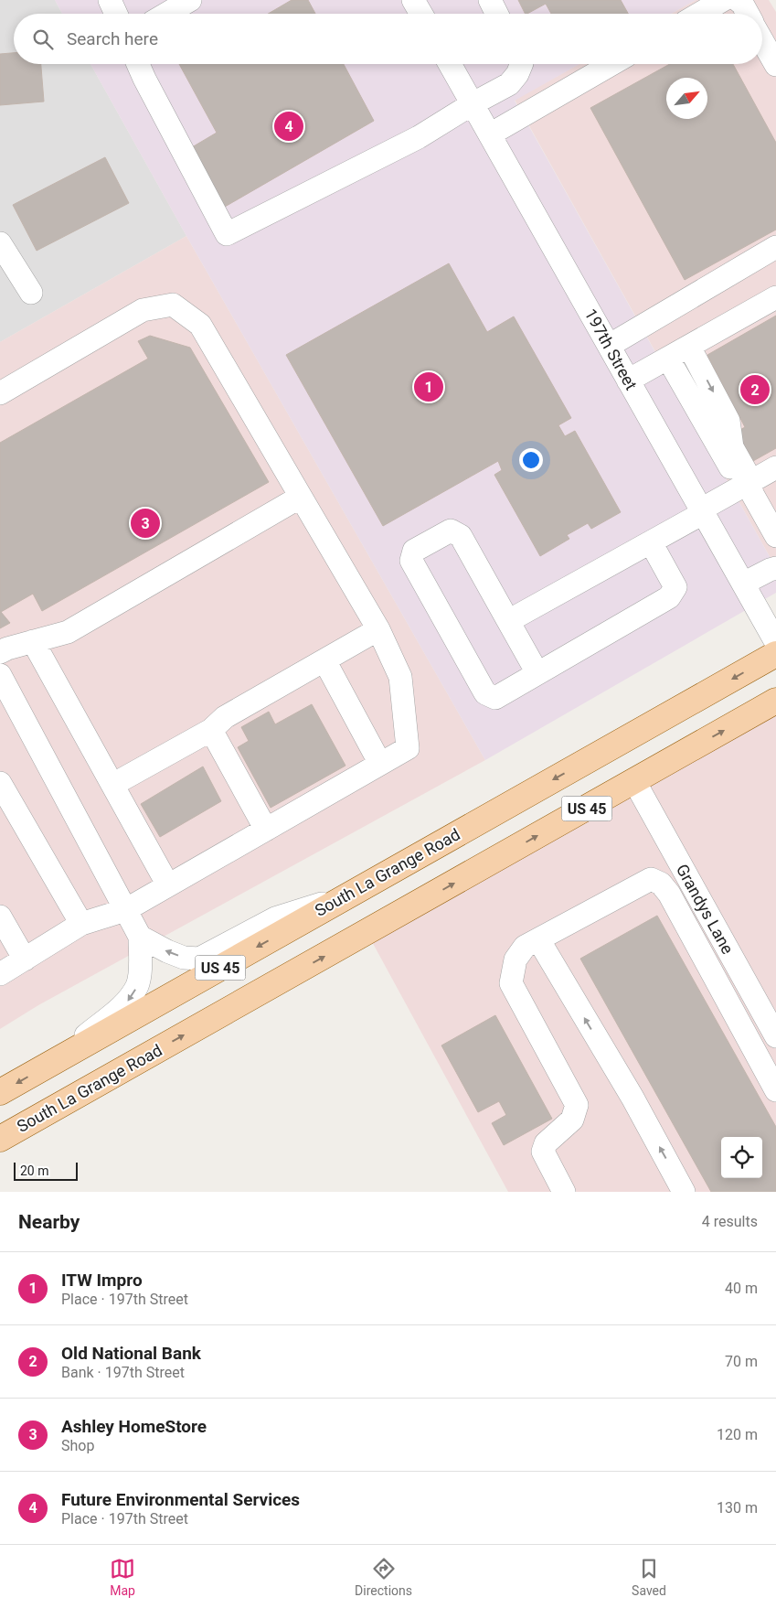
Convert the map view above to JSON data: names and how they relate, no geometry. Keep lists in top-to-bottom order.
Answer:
{
  "streets": {
    "main road": ["US 45", "South La Grange Road"],
    "street": ["197th Street", "Grandys Lane"]
  },
  "crossings": [
    ["South La Grange Road", "Grandys Lane"]
  ],
  "scale_bar": "20 m",
  "north": "top right",
  "page": {
    "search": "Search here",
    "pins": [
      "4",
      "1",
      "2",
      "3"
    ],
    "scale": "20 m",
    "heading": ["Nearby", "4 results"],
    "list": [
      {
        "mark": "1",
        "name": "ITW Impro",
        "note": "Place · 197th Street",
        "value": "40 m"
      },
      {
        "mark": "2",
        "name": "Old National Bank",
        "note": "Bank · 197th Street",
        "value": "70 m"
      },
      {
        "mark": "3",
        "name": "Ashley HomeStore",
        "note": "Shop",
        "value": "120 m"
      },
      {
        "mark": "4",
        "name": "Future Environmental Services",
        "note": "Place · 197th Street",
        "value": "130 m"
      }
    ],
    "nav": ["Map", "Directions", "Saved"]
  }
}
